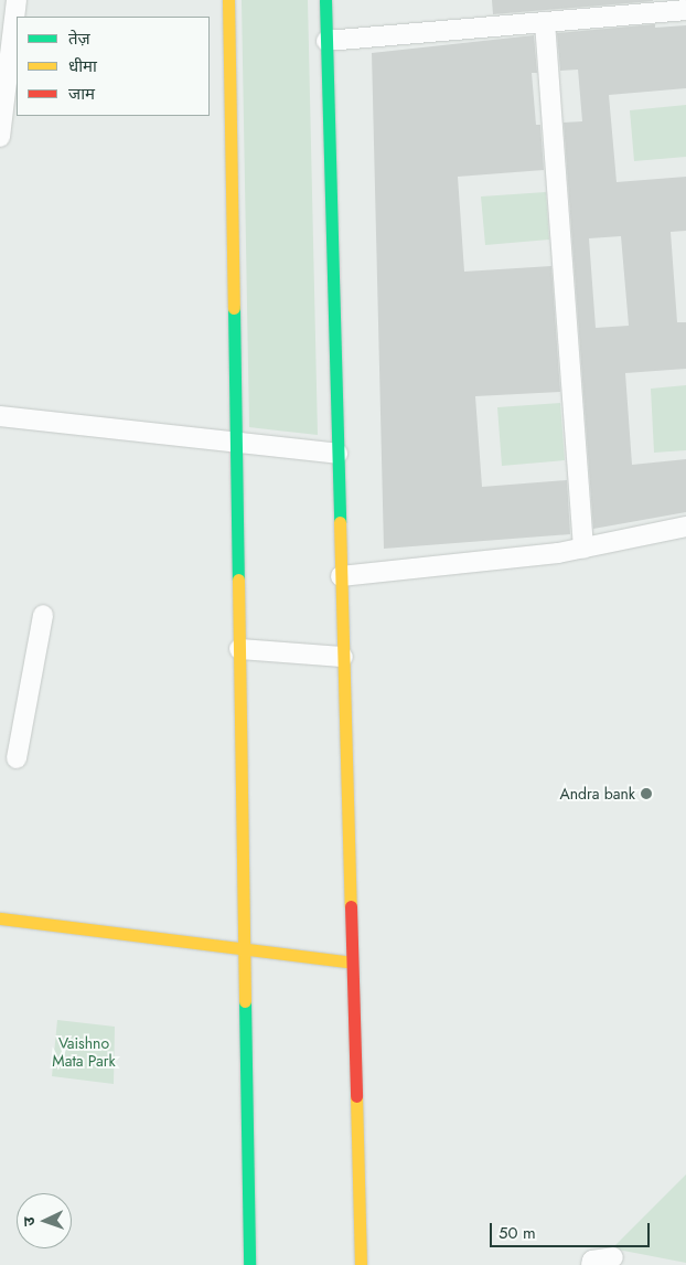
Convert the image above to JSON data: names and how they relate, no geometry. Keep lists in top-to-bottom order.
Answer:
{
  "parks": ["Vaishno Mata Park"],
  "places": ["Andra bank"],
  "legend": ["तेज़", "धीमा", "जाम"],
  "scale_bar": "50 m",
  "north": "left"
}
